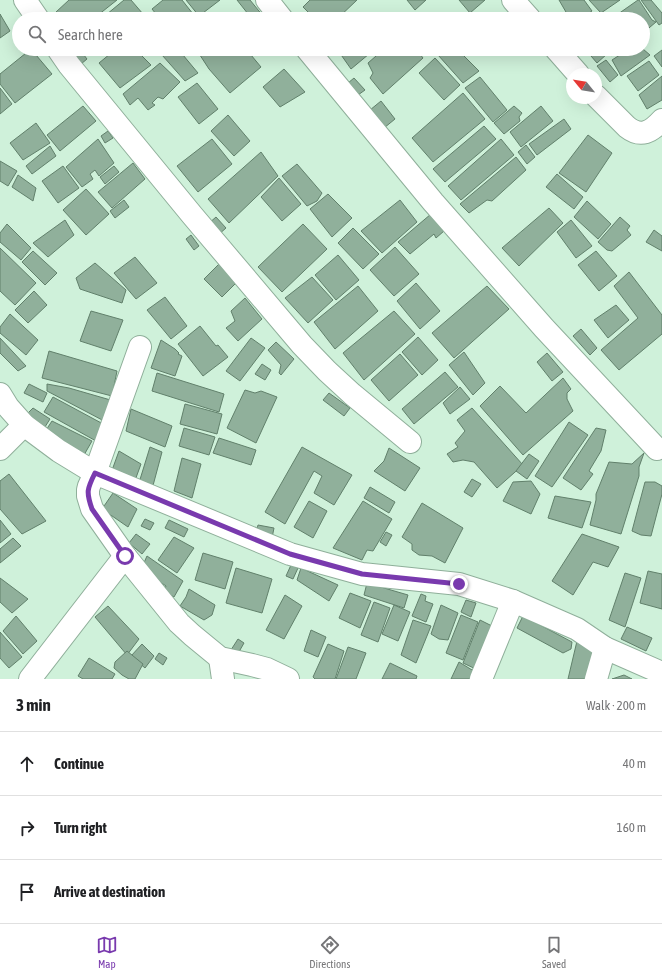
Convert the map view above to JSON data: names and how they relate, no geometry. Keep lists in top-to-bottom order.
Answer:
{
  "north": "top left",
  "page": {
    "search": "Search here",
    "heading": ["3 min", "Walk · 200 m"],
    "list": [
      ["Continue", "40 m"],
      ["Turn right", "160 m"],
      "Arrive at destination"
    ],
    "nav": ["Map", "Directions", "Saved"]
  }
}
